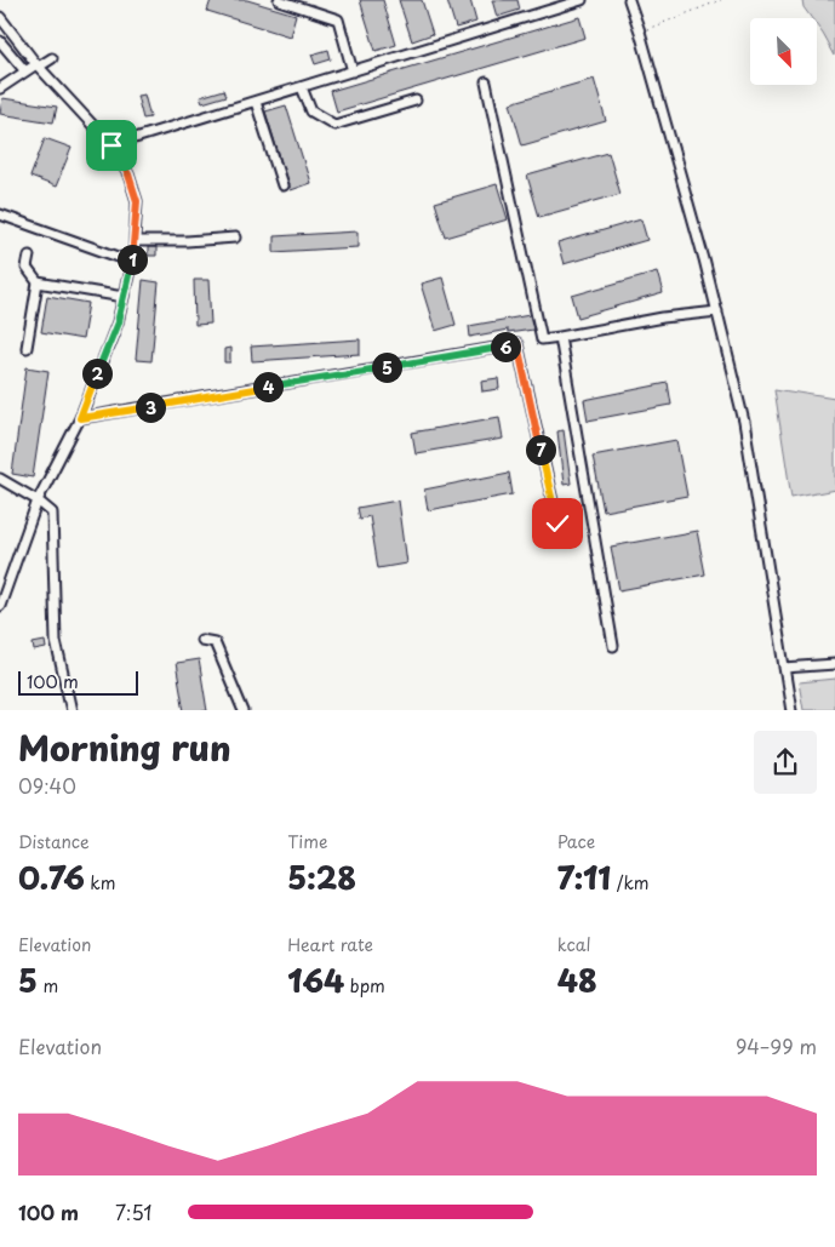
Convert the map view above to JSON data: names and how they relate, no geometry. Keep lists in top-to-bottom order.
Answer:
{
  "scale_bar": "100 m",
  "north": "bottom right",
  "page": {
    "pins": [
      "1",
      "6",
      "5",
      "2",
      "4",
      "3",
      "7"
    ],
    "scale": "100 m",
    "heading": ["Morning run", "09:40"],
    "stats": [
      ["Distance", "0.76 km"],
      ["Time", "5:28"],
      ["Pace", "7:11 /km"],
      ["Elevation", "5 m"],
      ["Heart rate", "164 bpm"],
      ["kcal", "48"]
    ],
    "chart": ["Elevation", "94–99 m"],
    "list": [
      {
        "name": "100 m",
        "note": "7:51"
      }
    ]
  }
}
